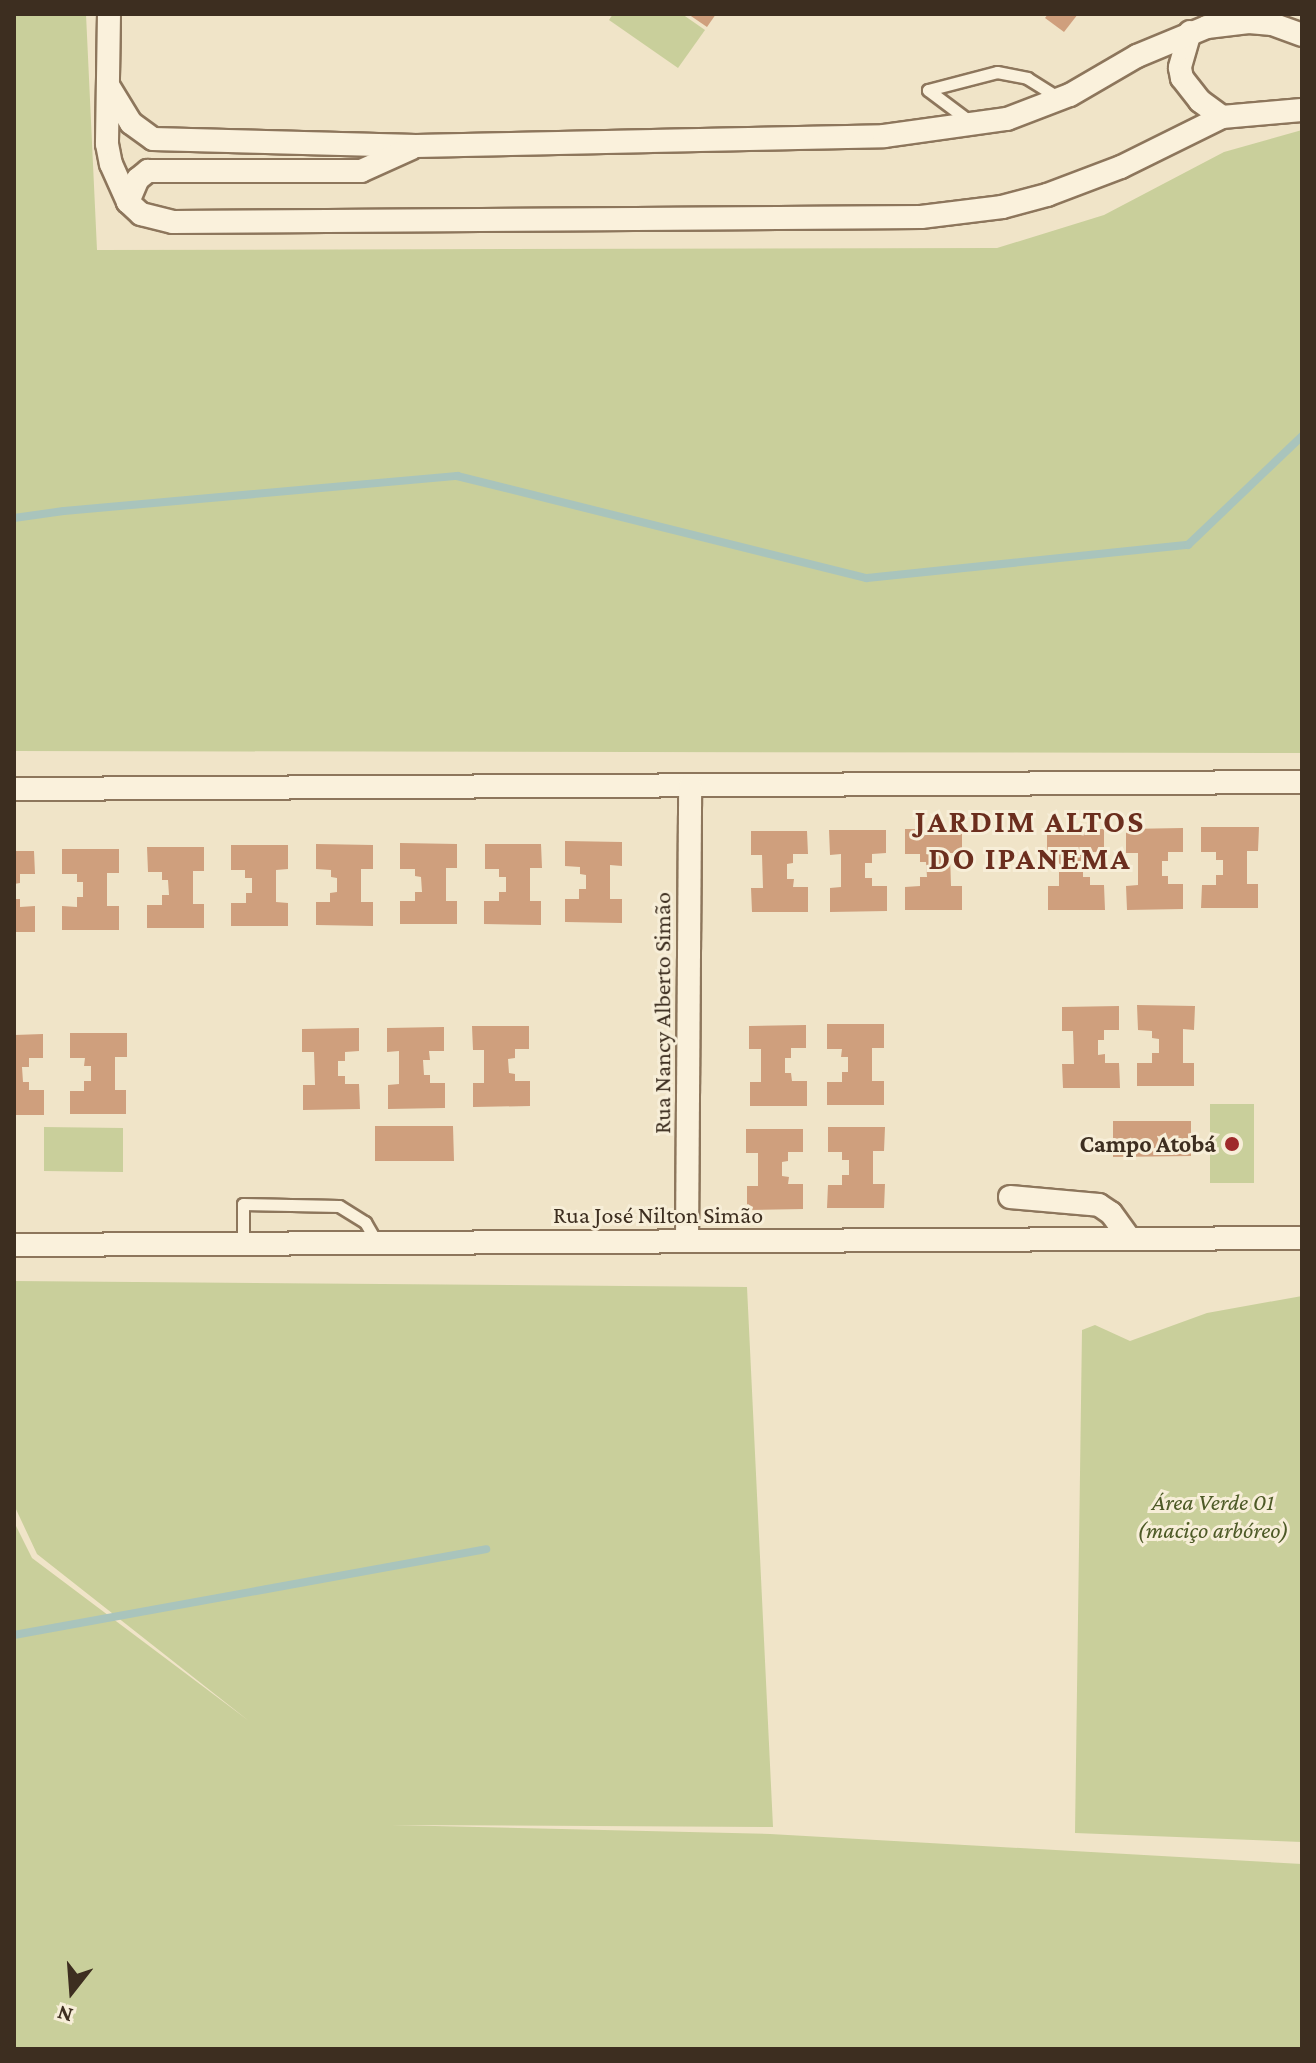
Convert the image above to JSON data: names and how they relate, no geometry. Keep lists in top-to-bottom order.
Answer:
{
  "streets": {
    "street": ["Rua Nancy Alberto Simão", "Rua José Nilton Simão"]
  },
  "crossings": [
    ["Rua Nancy Alberto Simão", "Rua José Nilton Simão"]
  ],
  "districts": ["JARDIM ALTOS DO IPANEMA"],
  "parks": ["Área Verde 01 (maciço arbóreo)"],
  "places": ["Campo Atobá"],
  "north": "bottom"
}
